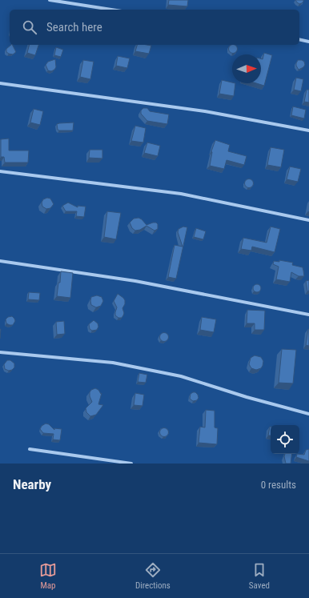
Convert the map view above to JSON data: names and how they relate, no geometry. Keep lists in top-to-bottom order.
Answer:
{
  "north": "right",
  "page": {
    "search": "Search here",
    "heading": ["Nearby", "0 results"],
    "nav": ["Map", "Directions", "Saved"]
  }
}
